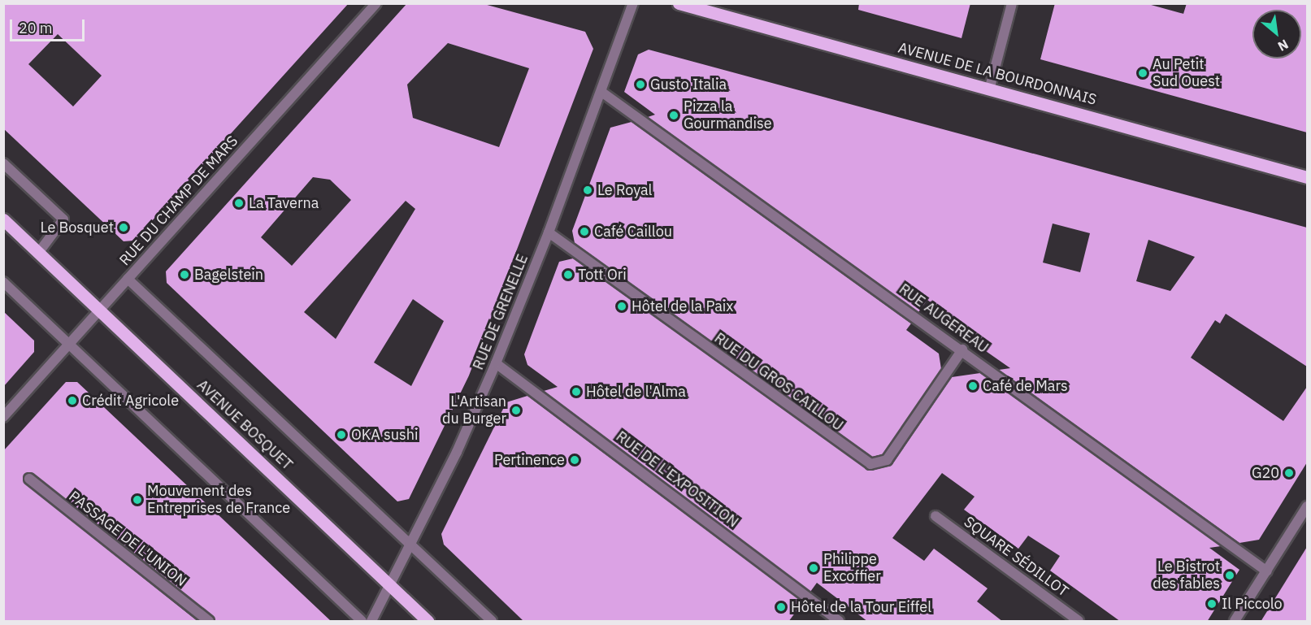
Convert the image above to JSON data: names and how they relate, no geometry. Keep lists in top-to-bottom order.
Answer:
{
  "streets": {
    "main road": ["AVENUE DE LA BOURDONNAIS", "AVENUE BOSQUET"],
    "street": [
      "RUE DU CHAMP DE MARS",
      "RUE DE GRENELLE",
      "RUE AUGEREAU",
      "RUE DU GROS CAILLOU",
      "RUE DE L'EXPOSITION",
      "PASSAGE DE L'UNION",
      "SQUARE SÉDILLOT"
    ]
  },
  "crossings": [
    ["RUE DU CHAMP DE MARS", "AVENUE BOSQUET"],
    ["RUE DE GRENELLE", "RUE AUGEREAU"],
    ["RUE DE GRENELLE", "RUE DU GROS CAILLOU"],
    ["RUE DE GRENELLE", "AVENUE BOSQUET"],
    ["RUE DE GRENELLE", "RUE DE L'EXPOSITION"],
    ["RUE AUGEREAU", "RUE DU GROS CAILLOU"]
  ],
  "places": [
    "Au Petit Sud Ouest",
    "Gusto Italia",
    "Pizza la Gourmandise",
    "Le Royal",
    "La Taverna",
    "Le Bosquet",
    "Café Caillou",
    "Bagelstein",
    "Tott Ori",
    "Hôtel de la Paix",
    "Café de Mars",
    "Hôtel de l'Alma",
    "Crédit Agricole",
    "L'Artisan du Burger",
    "OKA sushi",
    "Pertinence",
    "G20",
    "Mouvement des Entreprises de France",
    "Philippe Excoffier",
    "Le Bistrot des fables",
    "Il Piccolo",
    "Hôtel de la Tour Eiffel"
  ],
  "scale_bar": "20 m",
  "north": "bottom right"
}
